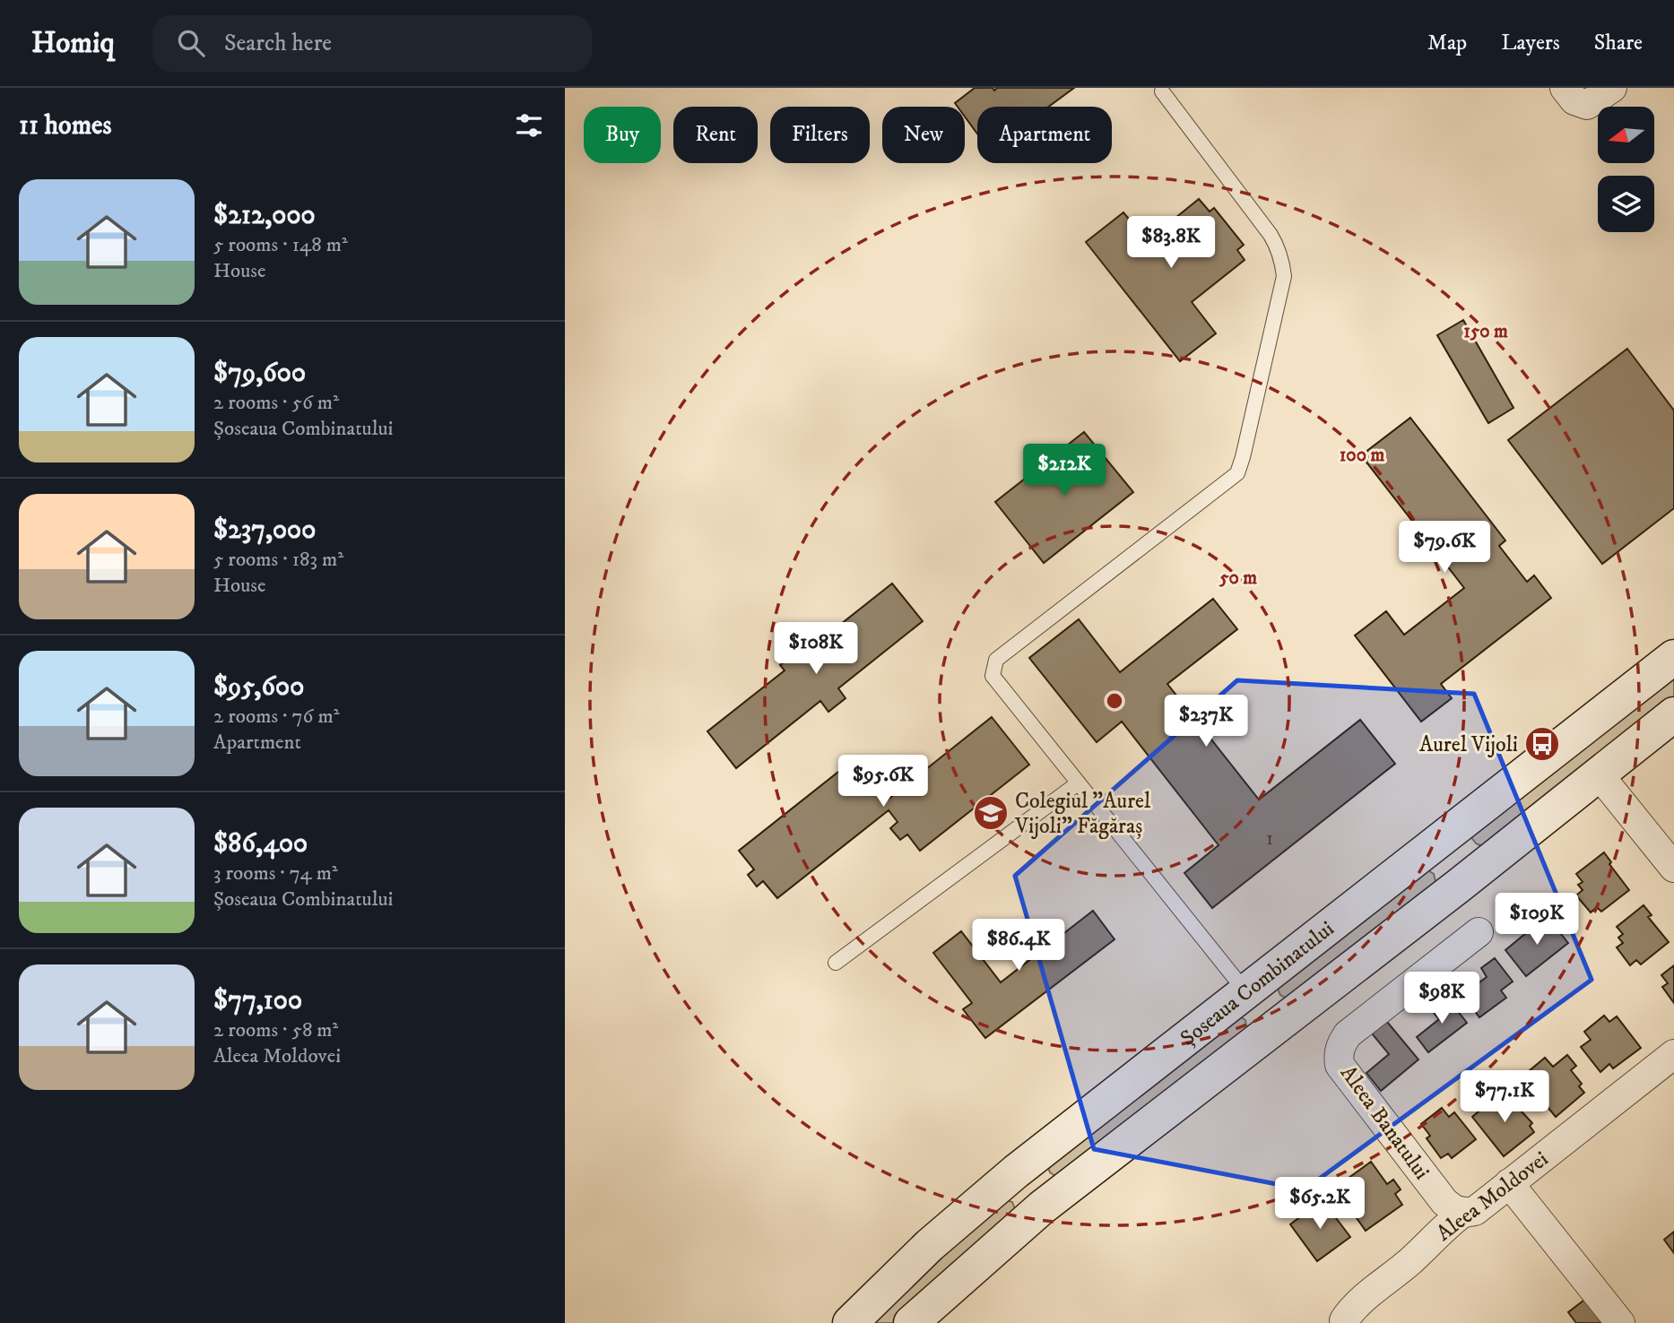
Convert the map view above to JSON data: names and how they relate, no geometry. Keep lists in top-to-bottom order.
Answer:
{
  "streets": {
    "main road": ["Șoseaua Combinatului"],
    "street": ["Aleea Banatului", "Aleea Moldovei"]
  },
  "crossings": [
    ["Aleea Banatului", "Aleea Moldovei"]
  ],
  "places": {
    "bus stop": ["Aurel Vijoli"],
    "school or university": ["Colegiul \"Aurel Vijoli\" Făgăraș"]
  },
  "house_numbers": ["1"],
  "north": "left",
  "page": {
    "header": "Homiq",
    "search": "Search here",
    "nav": ["Map", "Layers", "Share"],
    "heading": "11 homes",
    "chip": [
      "Buy",
      "Rent",
      "Filters",
      "New",
      "Apartment"
    ],
    "list": [
      {
        "name": "$212,000",
        "note": "5 rooms · 148 m² · House"
      },
      {
        "name": "$79,600",
        "note": "2 rooms · 56 m² · Șoseaua Combinatului"
      },
      {
        "name": "$237,000",
        "note": "5 rooms · 183 m² · House"
      },
      {
        "name": "$95,600",
        "note": "2 rooms · 76 m² · Apartment"
      },
      {
        "name": "$86,400",
        "note": "3 rooms · 74 m² · Șoseaua Combinatului"
      },
      {
        "name": "$77,100",
        "note": "2 rooms · 58 m² · Aleea Moldovei"
      }
    ],
    "price": [
      "$83.8K",
      "$212K",
      "$79.6K",
      "$108K",
      "$237K",
      "$95.6K",
      "$109K",
      "$86.4K",
      "$98K",
      "$77.1K",
      "$65.2K"
    ]
  },
  "rings": ["150 m", "100 m", "50 m"]
}
